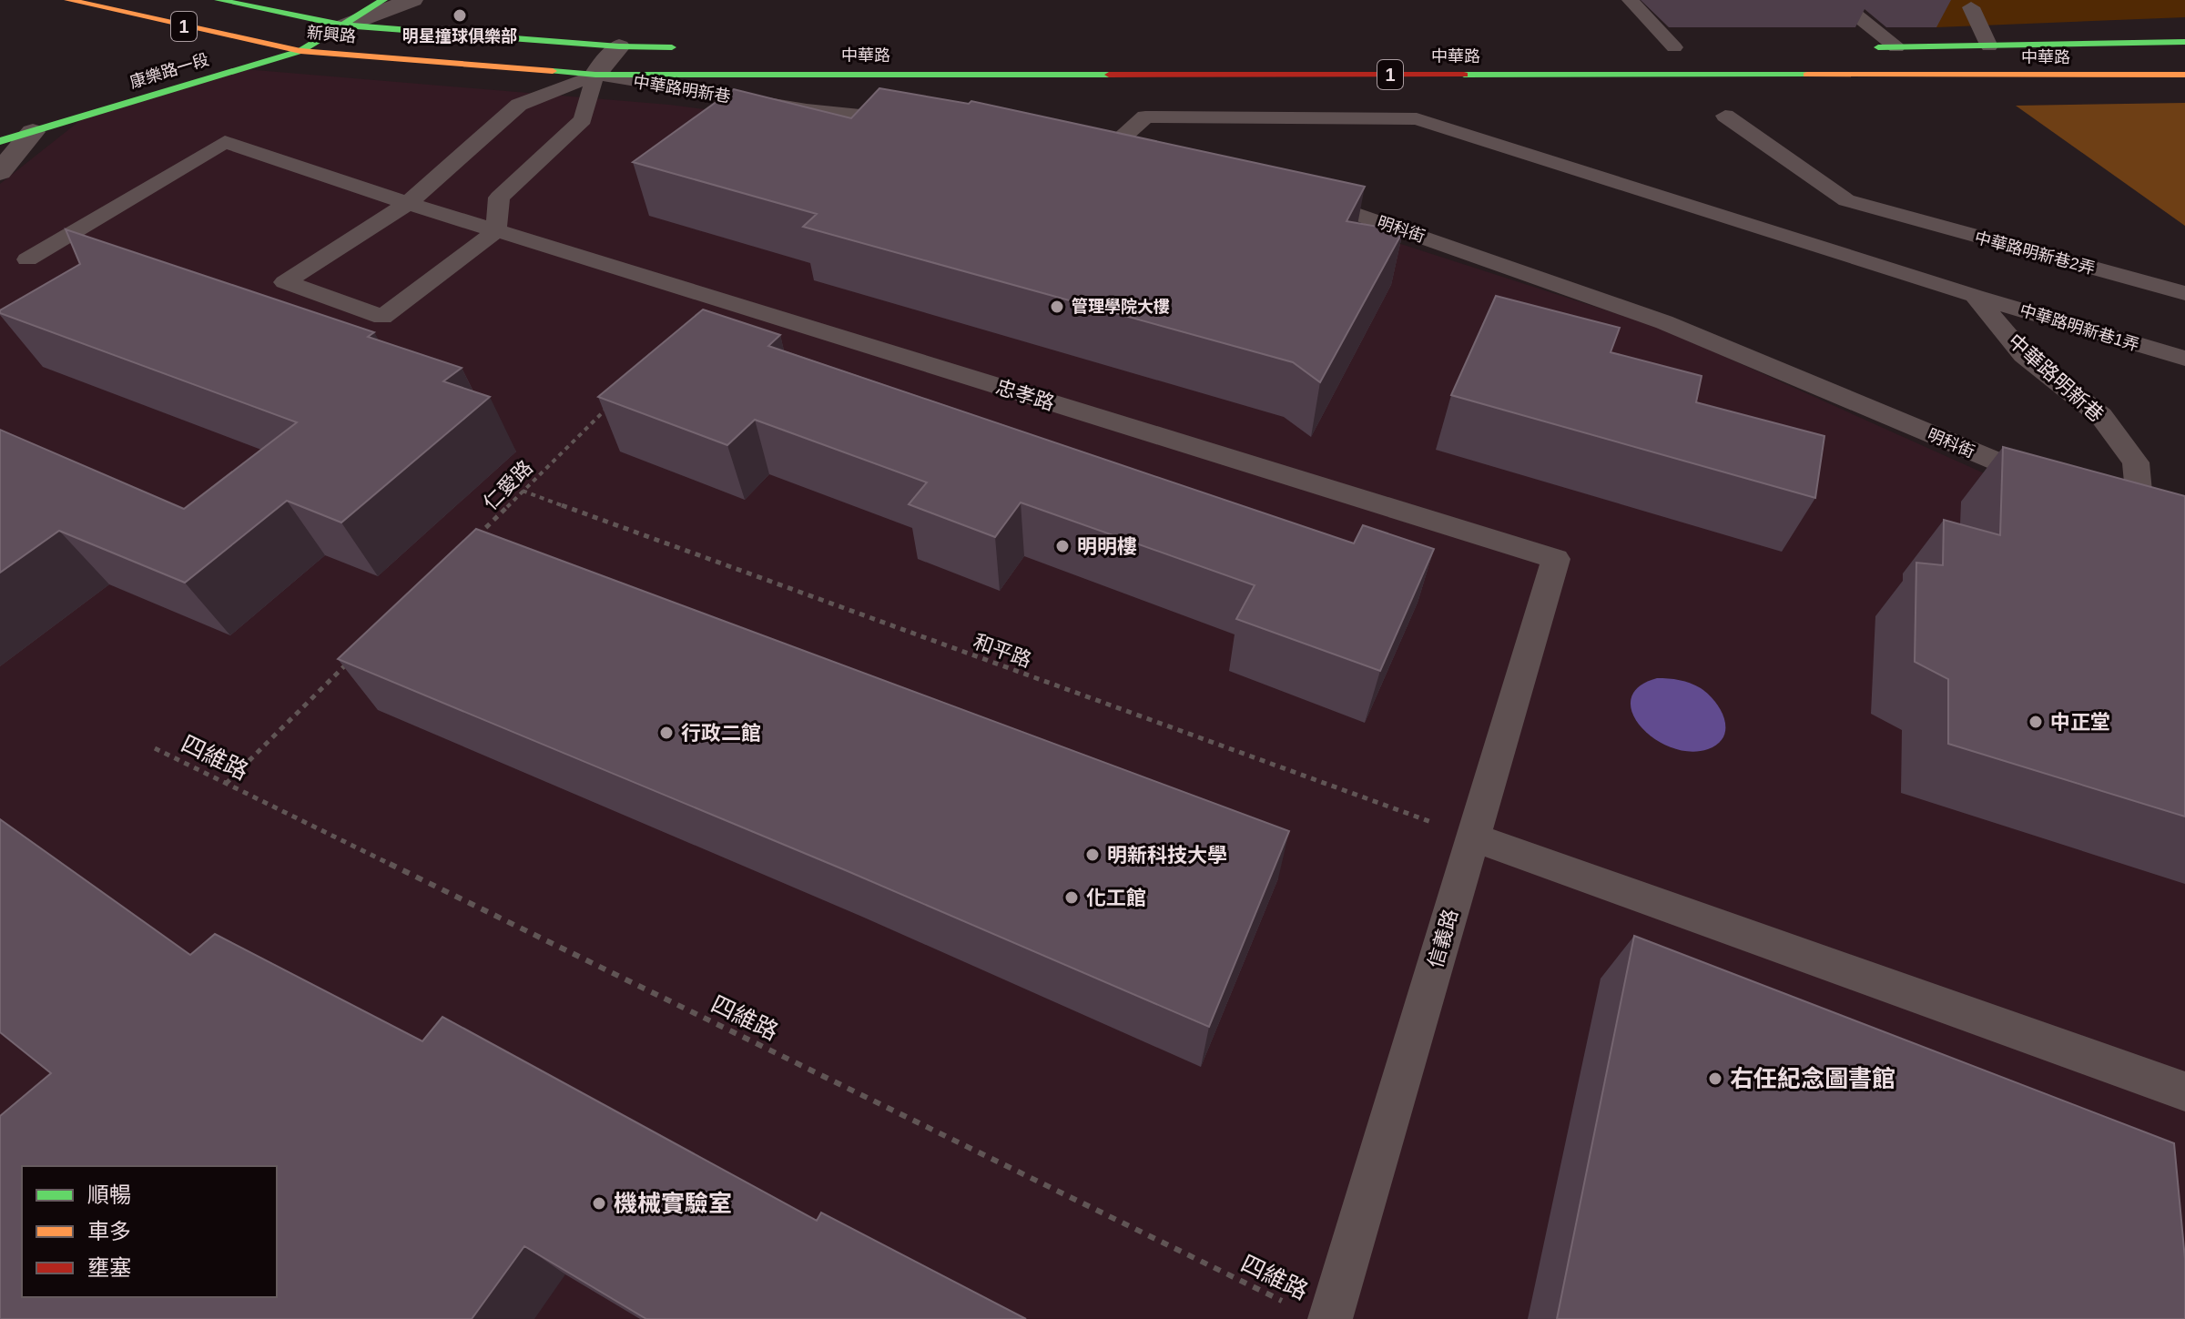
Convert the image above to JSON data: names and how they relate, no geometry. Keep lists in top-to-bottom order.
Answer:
{
  "streets": {
    "main road": [
      "1",
      "新興路",
      "中華路",
      "康樂路一段"
    ],
    "lane": [
      "中華路明新巷",
      "明科街",
      "中華路明新巷2弄",
      "中華路明新巷1弄",
      "忠孝路",
      "信義路"
    ],
    "path": ["仁愛路", "和平路", "四維路"]
  },
  "crossings": [
    ["1", "新興路"],
    ["新興路", "中華路"],
    ["新興路", "康樂路一段"],
    ["新興路", "中華路明新巷"],
    ["中華路", "中華路明新巷"],
    ["中華路明新巷", "中華路明新巷1弄"],
    ["忠孝路", "信義路"],
    ["仁愛路", "和平路"],
    ["和平路", "信義路"]
  ],
  "places": [
    "明星撞球俱樂部",
    "管理學院大樓",
    "明明樓",
    "中正堂",
    "行政二館",
    "明新科技大學",
    "化工館",
    "右任紀念圖書館",
    "機械實驗室"
  ],
  "legend": ["順暢", "車多", "壅塞"]
}
